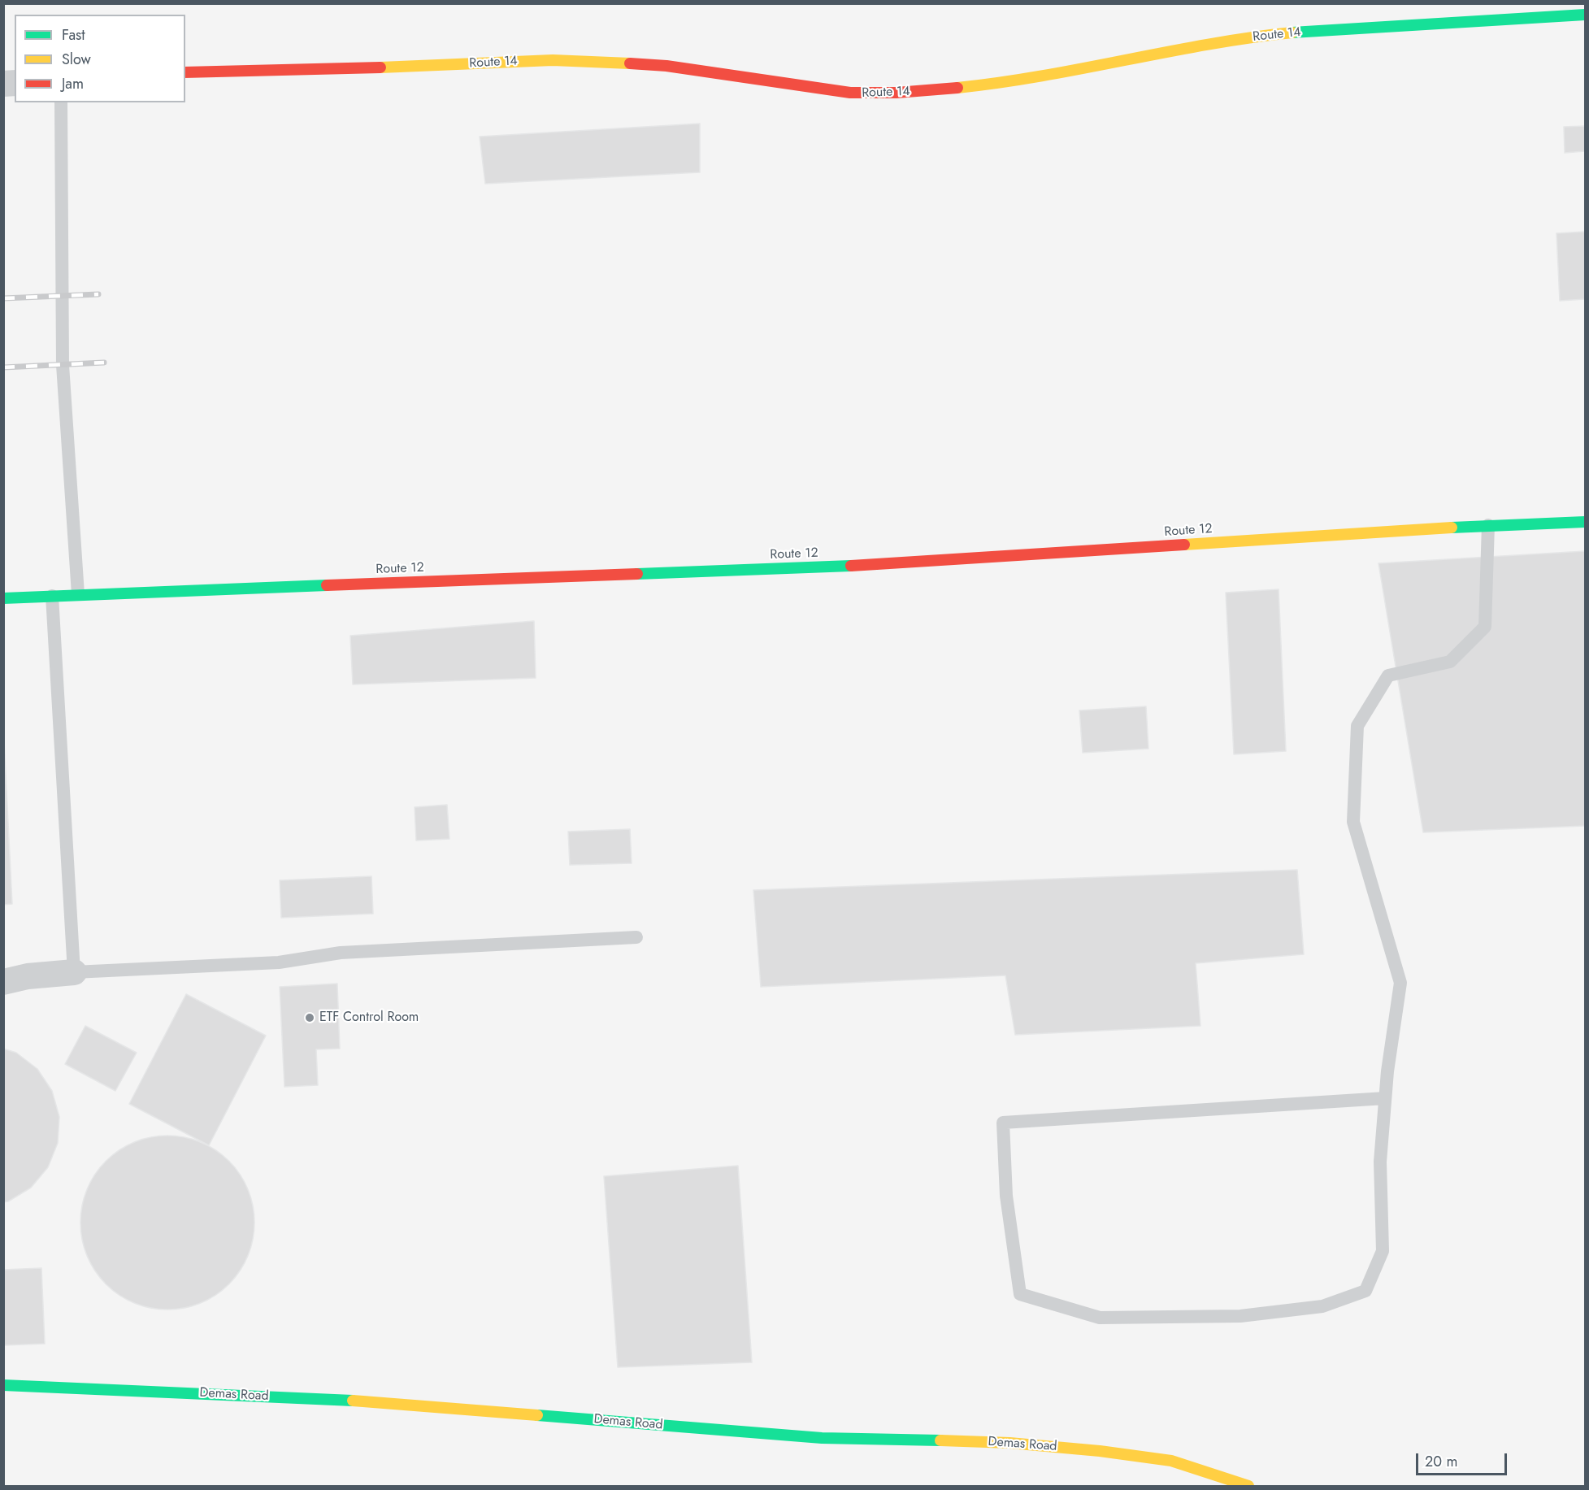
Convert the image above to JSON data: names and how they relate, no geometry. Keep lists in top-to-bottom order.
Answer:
{
  "streets": {
    "street": ["Route 14", "Route 12", "Demas Road"]
  },
  "places": ["ETF Control Room"],
  "legend": ["Fast", "Slow", "Jam"],
  "scale_bar": "20 m"
}
